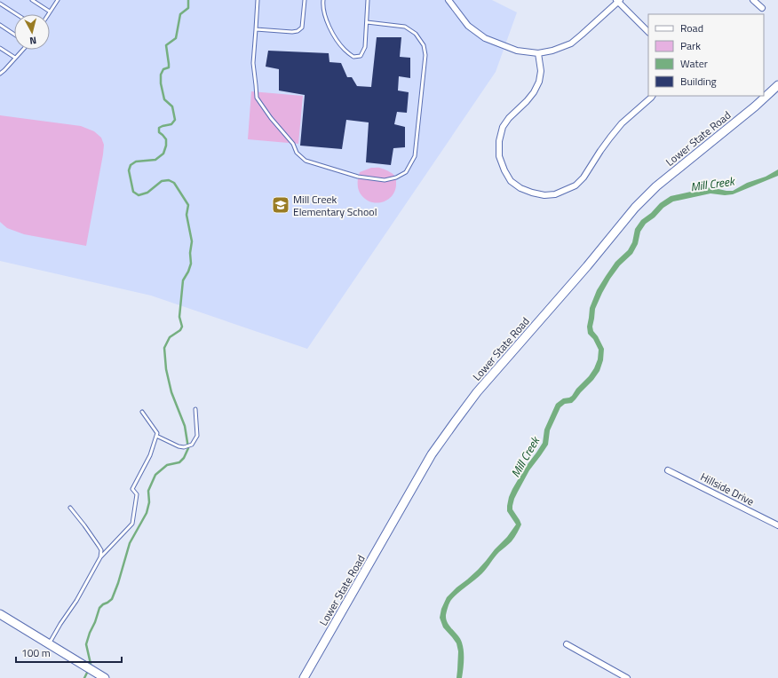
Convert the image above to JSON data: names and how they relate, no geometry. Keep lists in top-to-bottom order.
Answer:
{
  "streets": {
    "main road": ["Lower State Road"],
    "street": ["Hillside Drive"]
  },
  "water": ["Mill Creek"],
  "places": {
    "school or university": ["Mill Creek Elementary School"]
  },
  "legend": [
    "Road",
    "Park",
    "Water",
    "Building"
  ],
  "scale_bar": "100 m",
  "north": "bottom"
}
